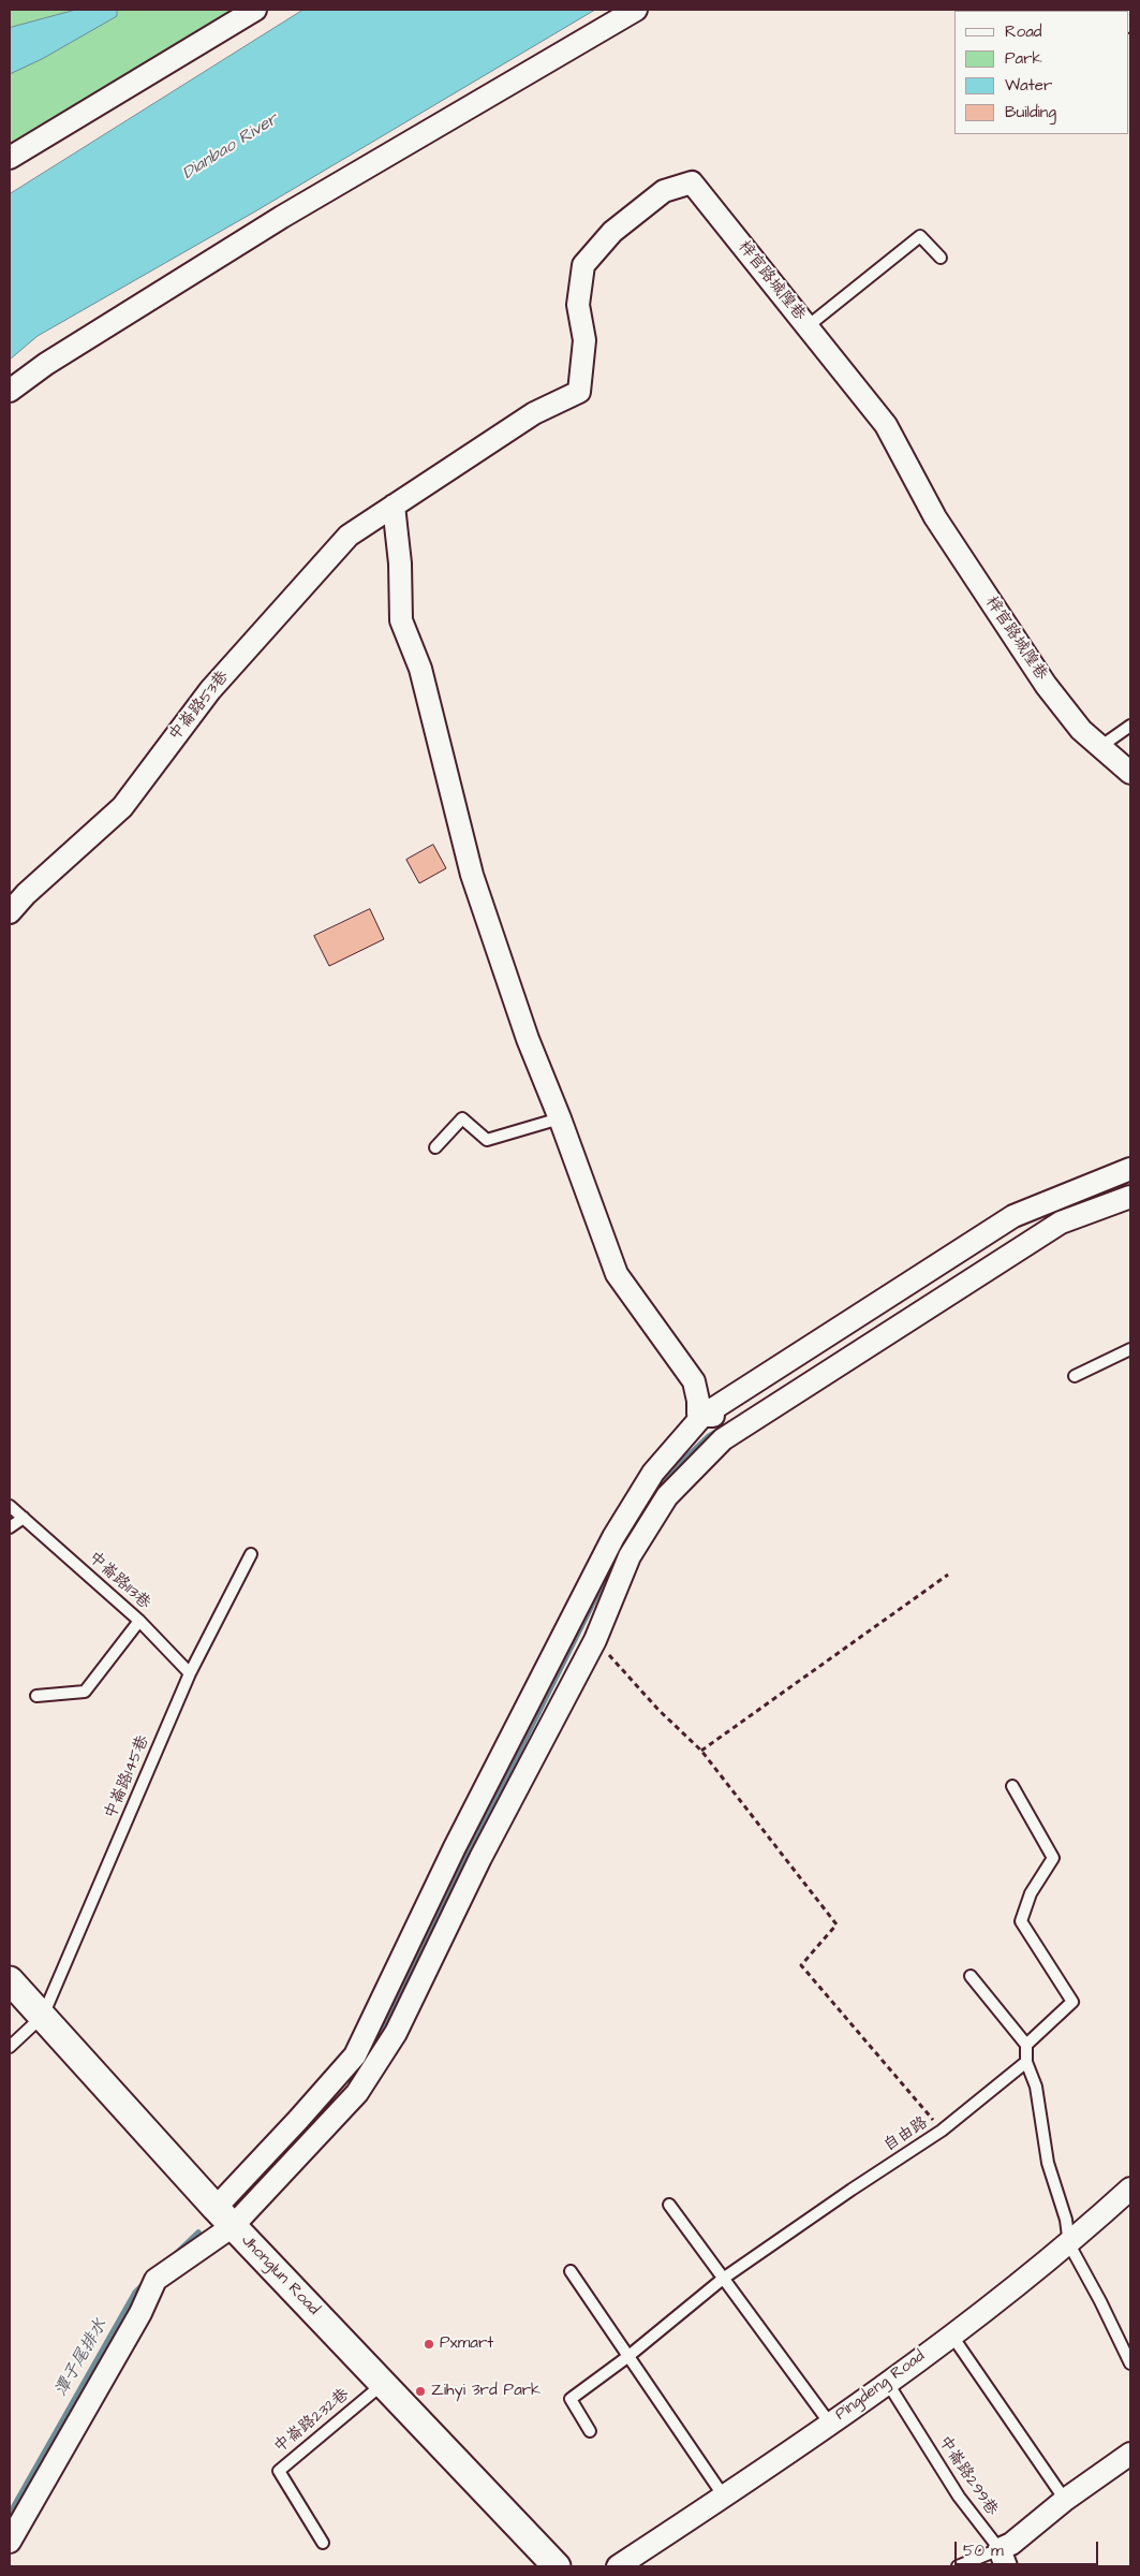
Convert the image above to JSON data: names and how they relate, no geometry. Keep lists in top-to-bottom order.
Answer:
{
  "streets": {
    "street": [
      "梓官路城隍巷",
      "中崙路53巷",
      "Jhonglun Road",
      "Pingdeng Road"
    ],
    "lane": [
      "中崙路113巷",
      "中崙路145巷",
      "自由路",
      "中崙路232巷",
      "中崙路299巷"
    ]
  },
  "crossings": [
    ["梓官路城隍巷", "中崙路53巷"],
    ["中崙路113巷", "中崙路145巷"],
    ["中崙路145巷", "Jhonglun Road"],
    ["Jhonglun Road", "中崙路232巷"],
    ["Pingdeng Road", "中崙路299巷"]
  ],
  "water": ["Dianbao River", "潭子尾排水"],
  "places": ["Pxmart", "Zihyi 3rd Park"],
  "legend": [
    "Road",
    "Park",
    "Water",
    "Building"
  ],
  "scale_bar": "50 m"
}
